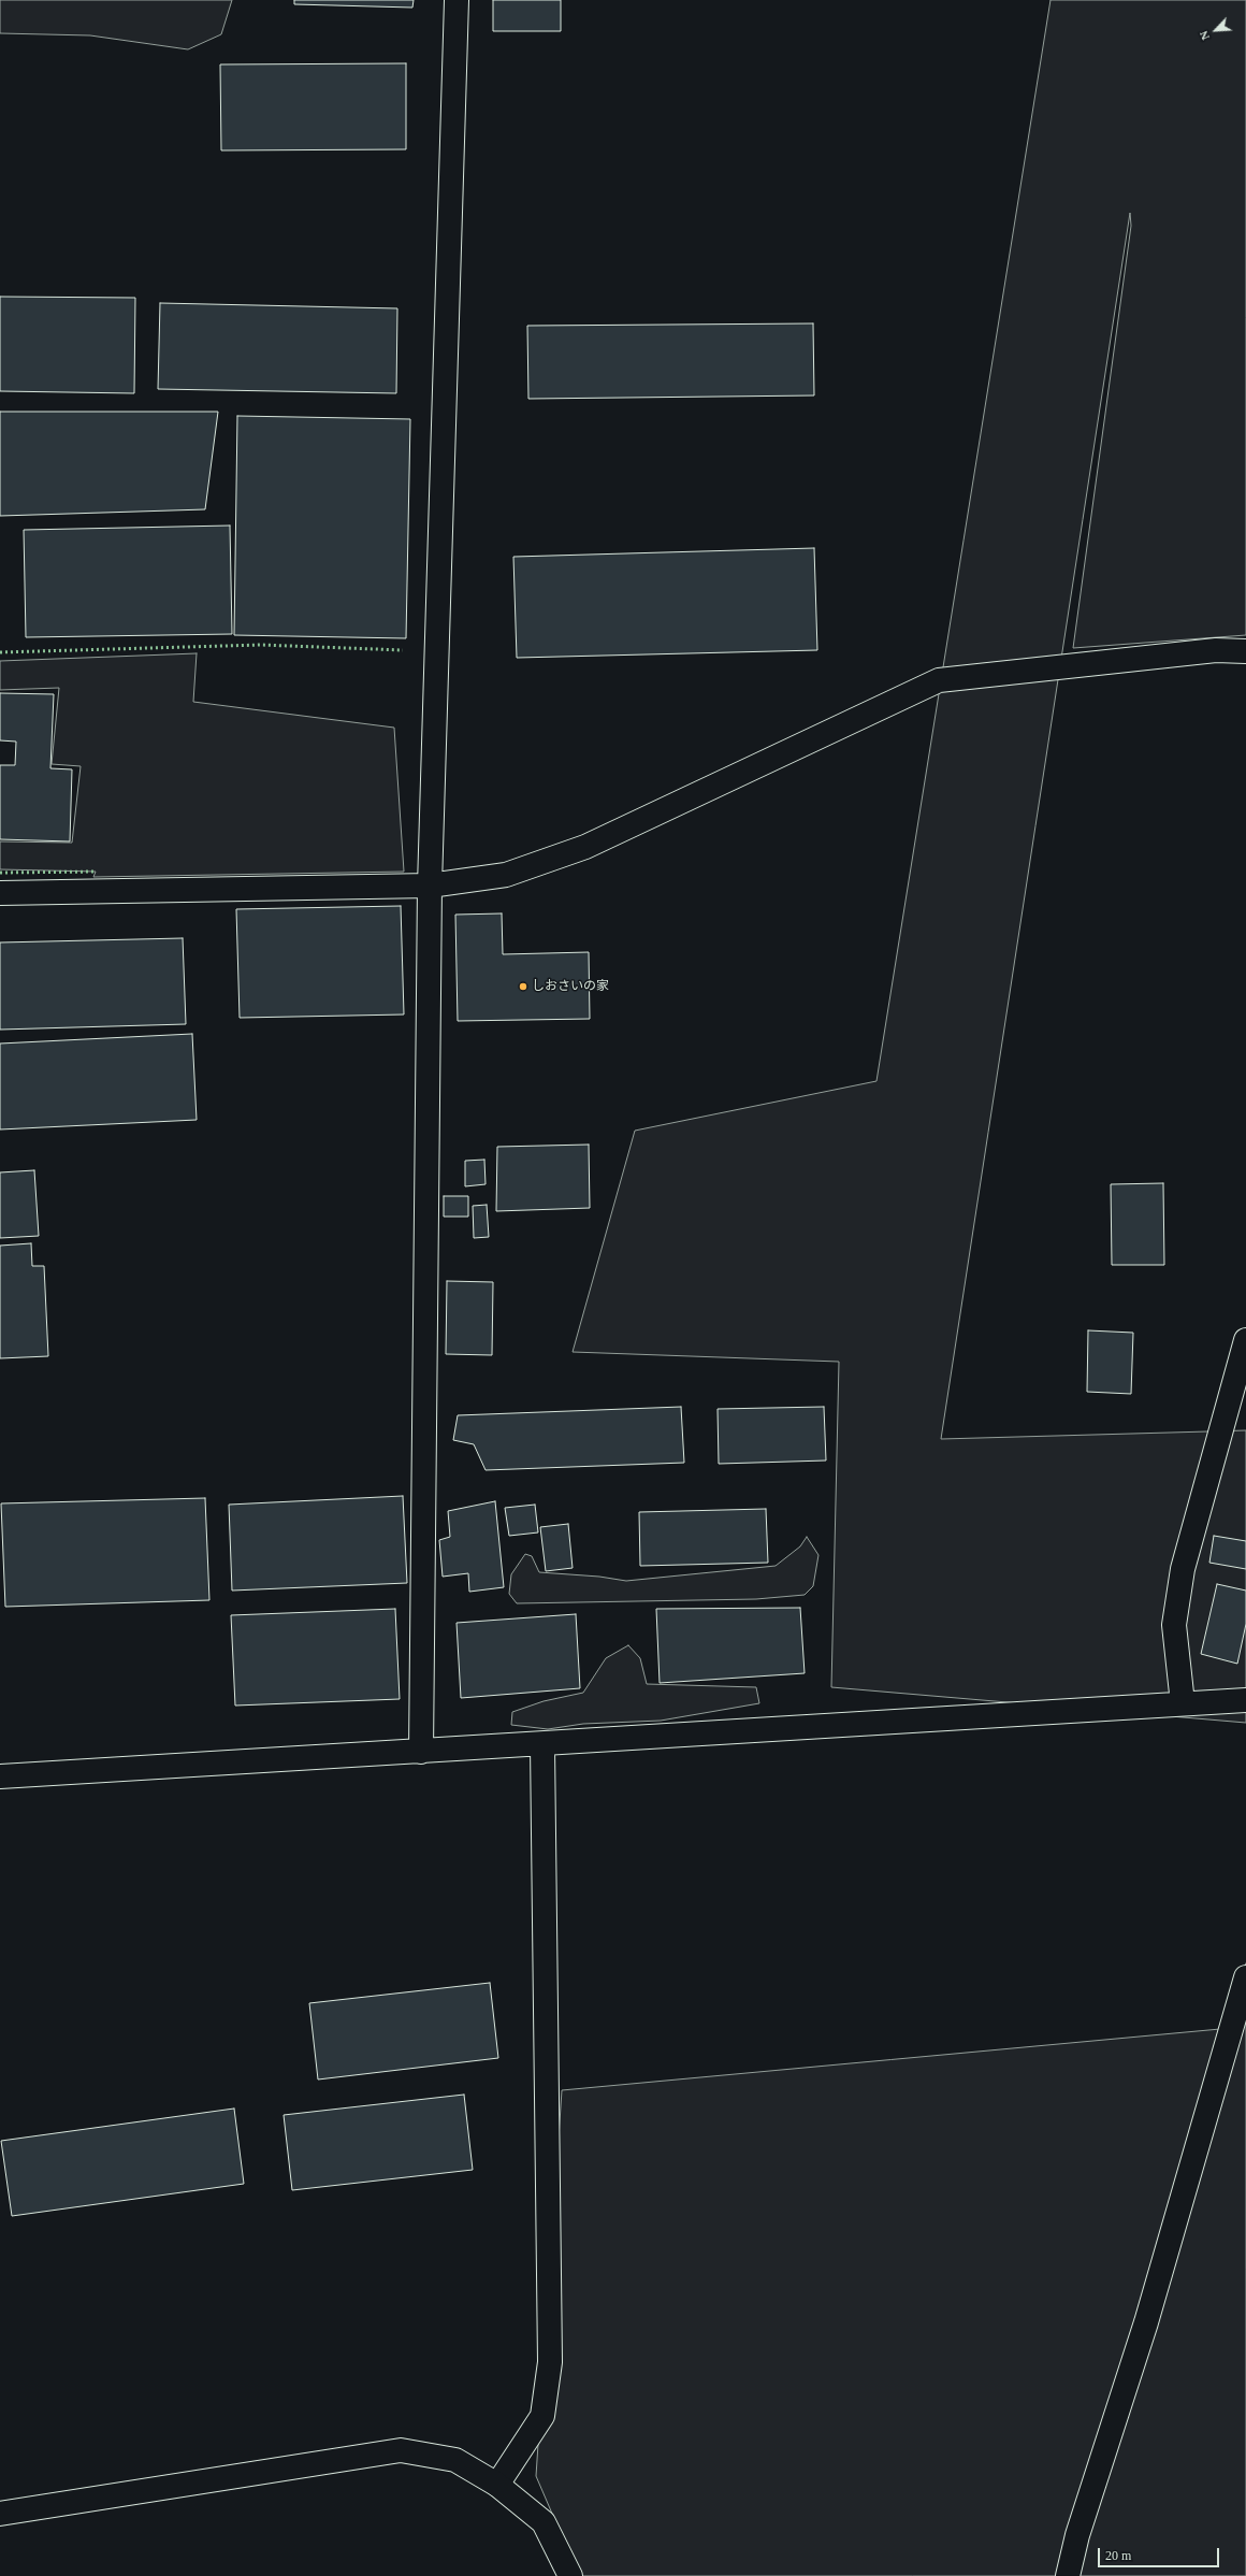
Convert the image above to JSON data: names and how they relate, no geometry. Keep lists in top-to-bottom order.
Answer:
{
  "places": ["しおさいの家"],
  "scale_bar": "20 m",
  "north": "bottom left"
}
